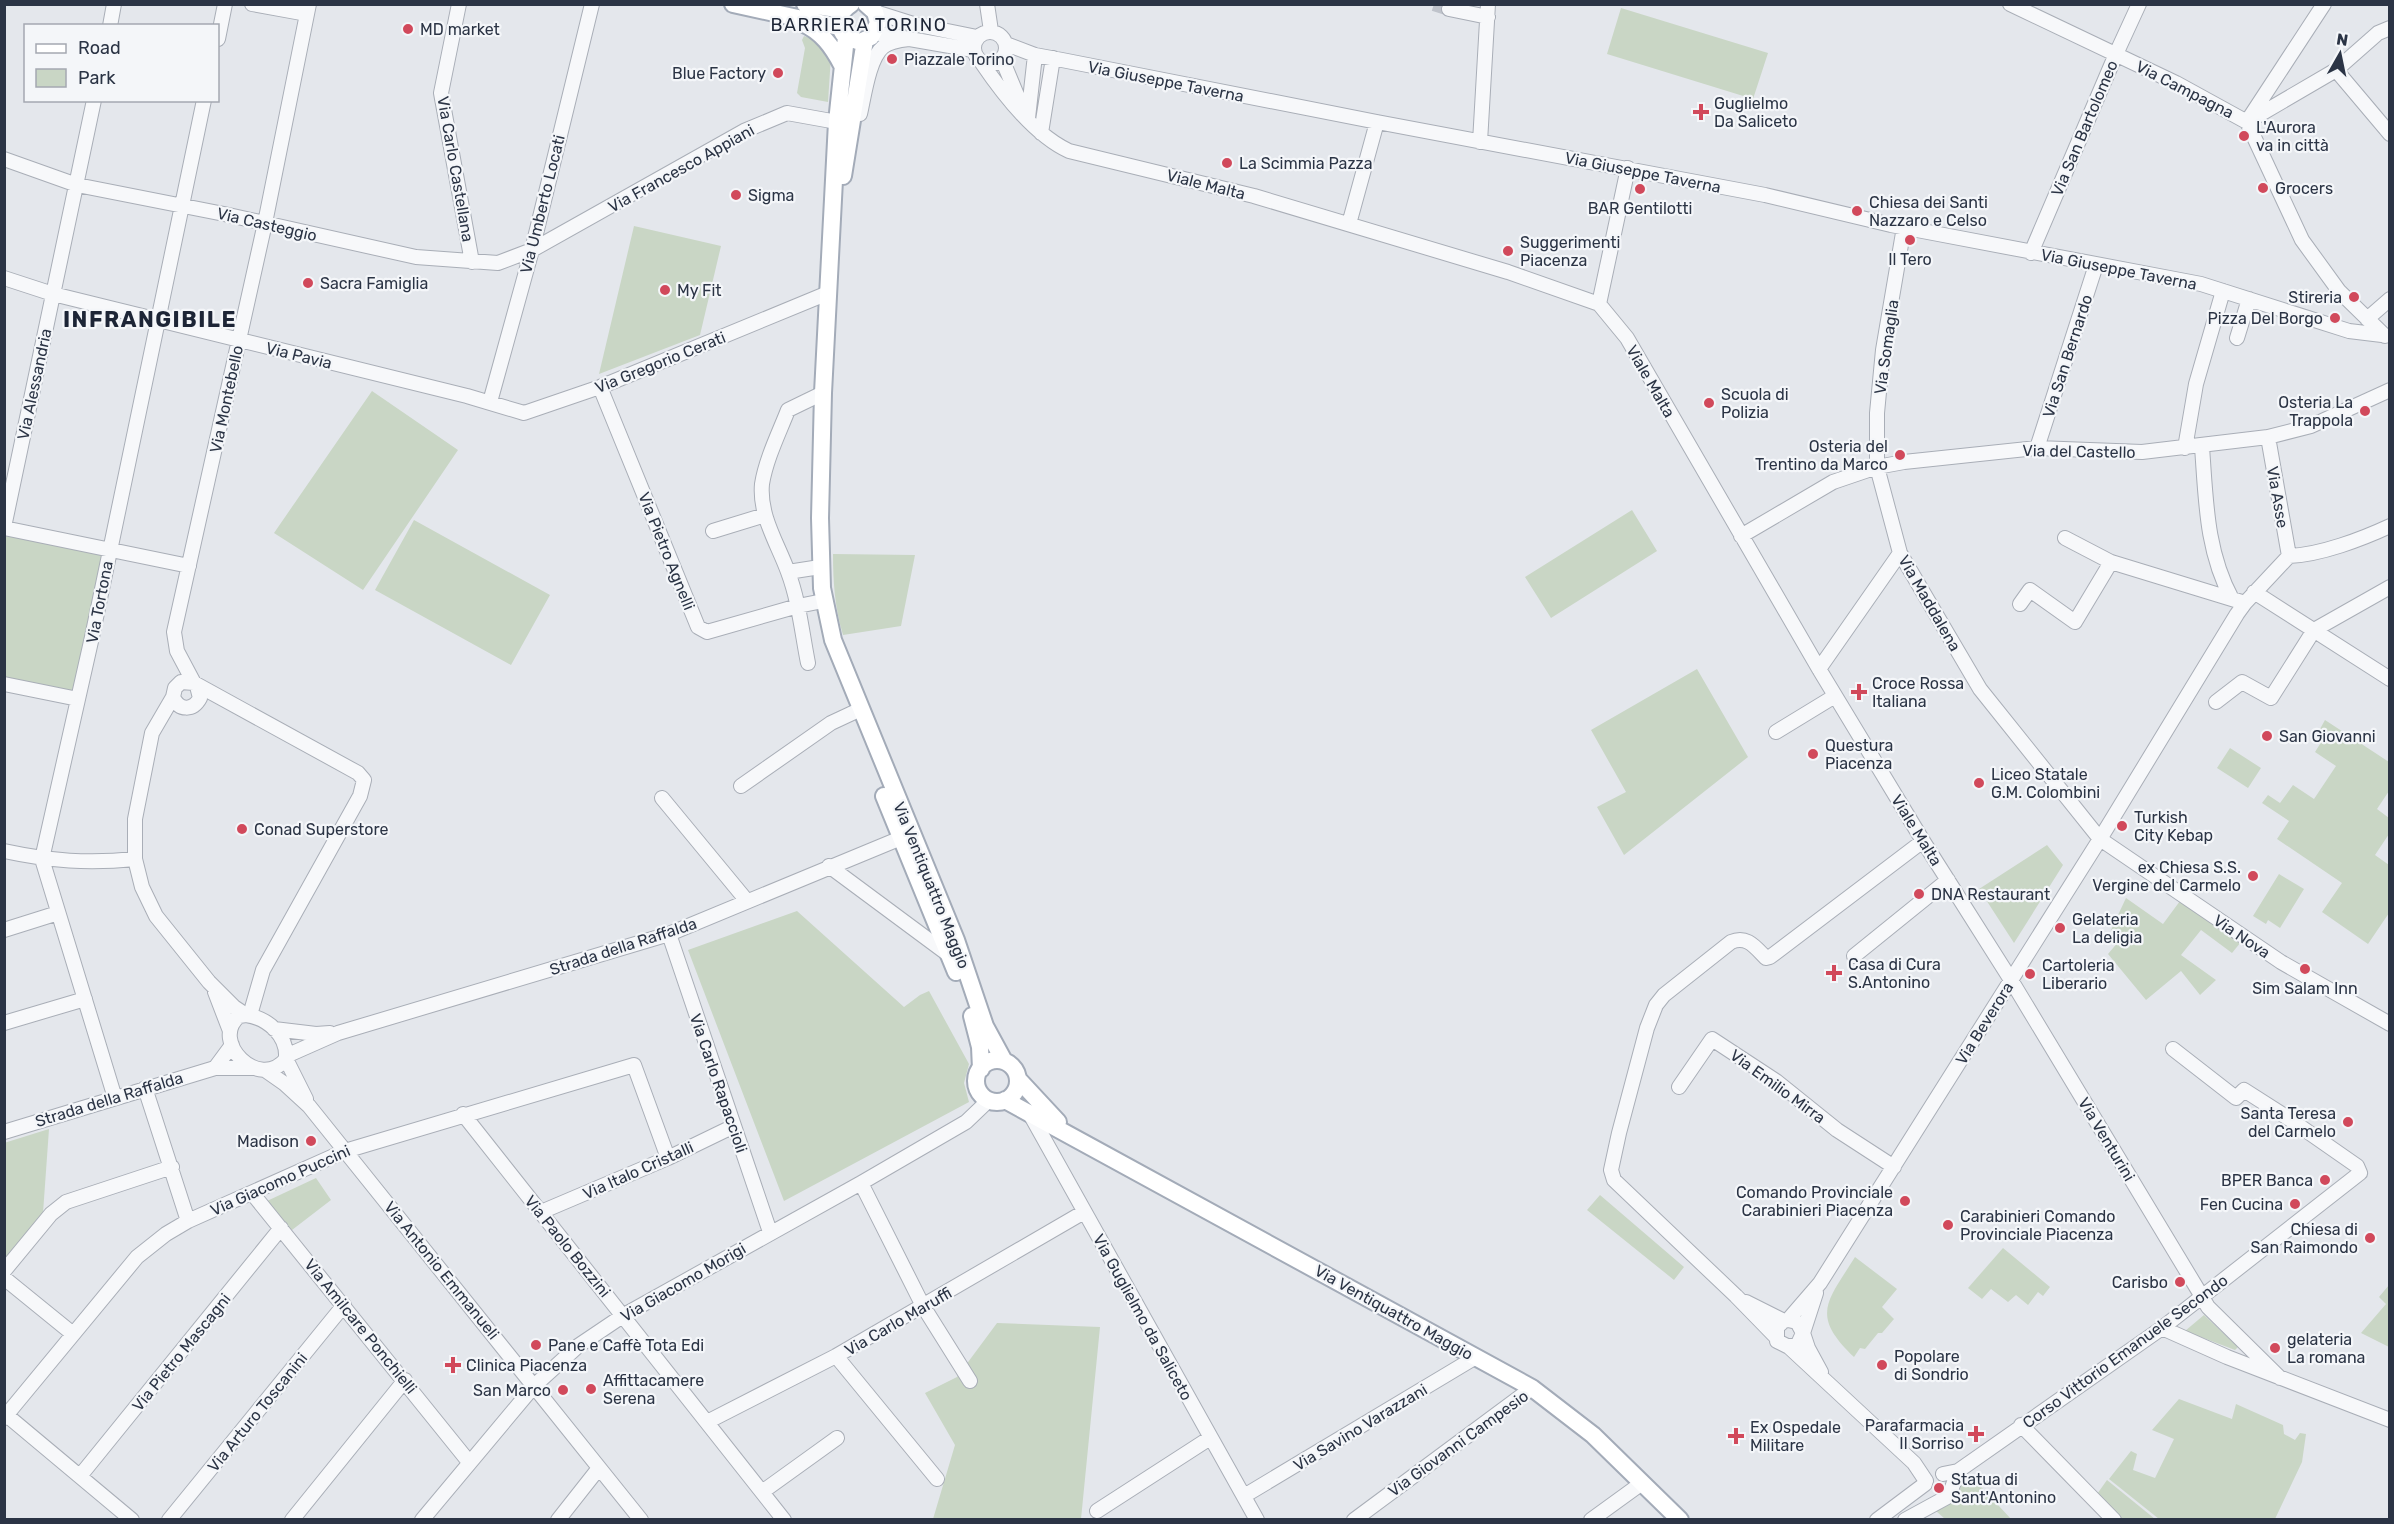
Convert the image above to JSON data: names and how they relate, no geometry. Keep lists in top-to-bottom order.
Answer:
{
  "streets": {
    "main road": ["Via Ventiquattro Maggio"],
    "street": [
      "Via Giuseppe Taverna",
      "Via Campagna",
      "Via San Bartolomeo",
      "Via Francesco Appiani",
      "Via Carlo Castellana",
      "Viale Malta",
      "Via Umberto Locati",
      "Via Casteggio",
      "Via Somaglia",
      "Via Pavia",
      "Via San Bernardo",
      "Via Gregorio Cerati",
      "Via Alessandria",
      "Via Montebello",
      "Via del Castello",
      "Via Asse",
      "Via Pietro Agnelli",
      "Via Tortona",
      "Via Maddalena",
      "Via Nova",
      "Strada della Raffalda",
      "Via Beverora",
      "Via Carlo Rapaccioli",
      "Via Emilio Mirra",
      "Via Venturini",
      "Via Italo Cristalli",
      "Via Giacomo Puccini",
      "Via Paolo Bozzini",
      "Via Antonio Emmanueli",
      "Via Giacomo Morigi",
      "Via Guglielmo da Saliceto",
      "Via Carlo Maruffi",
      "Via Amilcare Ponchielli",
      "Corso Vittorio Emanuele Secondo",
      "Via Pietro Mascagni",
      "Via Arturo Toscanini",
      "Via Savino Varazzani",
      "Via Giovanni Campesio"
    ]
  },
  "crossings": [
    ["Via Giuseppe Taverna", "Via Campagna"],
    ["Via Giuseppe Taverna", "Via San Bartolomeo"],
    ["Via Giuseppe Taverna", "Viale Malta"],
    ["Via Giuseppe Taverna", "Via Somaglia"],
    ["Via Giuseppe Taverna", "Via San Bernardo"],
    ["Via Campagna", "Via San Bartolomeo"],
    ["Via Francesco Appiani", "Via Umberto Locati"],
    ["Via Francesco Appiani", "Via Casteggio"],
    ["Via Francesco Appiani", "Via Ventiquattro Maggio"],
    ["Via Carlo Castellana", "Via Casteggio"],
    ["Viale Malta", "Via del Castello"],
    ["Viale Malta", "Via Beverora"],
    ["Viale Malta", "Via Venturini"],
    ["Via Umberto Locati", "Via Casteggio"],
    ["Via Umberto Locati", "Via Pavia"],
    ["Via Umberto Locati", "Via Gregorio Cerati"],
    ["Via Casteggio", "Via Alessandria"],
    ["Via Casteggio", "Via Montebello"],
    ["Via Casteggio", "Via Tortona"],
    ["Via Somaglia", "Via del Castello"],
    ["Via Somaglia", "Via Maddalena"],
    ["Via Pavia", "Via Gregorio Cerati"],
    ["Via Pavia", "Via Alessandria"],
    ["Via Pavia", "Via Montebello"],
    ["Via Pavia", "Via Tortona"],
    ["Via San Bernardo", "Via del Castello"],
    ["Via Gregorio Cerati", "Via Pietro Agnelli"],
    ["Via Gregorio Cerati", "Via Ventiquattro Maggio"],
    ["Via del Castello", "Via Asse"],
    ["Via del Castello", "Via Maddalena"],
    ["Via Asse", "Via Beverora"],
    ["Via Pietro Agnelli", "Via Ventiquattro Maggio"],
    ["Via Tortona", "Strada della Raffalda"],
    ["Via Maddalena", "Via Nova"],
    ["Via Maddalena", "Via Beverora"],
    ["Via Ventiquattro Maggio", "Strada della Raffalda"],
    ["Via Ventiquattro Maggio", "Via Giacomo Morigi"],
    ["Via Ventiquattro Maggio", "Via Guglielmo da Saliceto"],
    ["Via Ventiquattro Maggio", "Via Savino Varazzani"],
    ["Via Ventiquattro Maggio", "Via Giovanni Campesio"],
    ["Via Nova", "Via Beverora"],
    ["Strada della Raffalda", "Via Carlo Rapaccioli"],
    ["Strada della Raffalda", "Via Antonio Emmanueli"],
    ["Via Beverora", "Via Emilio Mirra"],
    ["Via Beverora", "Via Venturini"],
    ["Via Carlo Rapaccioli", "Via Italo Cristalli"],
    ["Via Carlo Rapaccioli", "Via Giacomo Morigi"],
    ["Via Venturini", "Corso Vittorio Emanuele Secondo"],
    ["Via Italo Cristalli", "Via Giacomo Puccini"],
    ["Via Italo Cristalli", "Via Paolo Bozzini"],
    ["Via Giacomo Puccini", "Via Paolo Bozzini"],
    ["Via Giacomo Puccini", "Via Antonio Emmanueli"],
    ["Via Giacomo Puccini", "Via Amilcare Ponchielli"],
    ["Via Paolo Bozzini", "Via Giacomo Morigi"],
    ["Via Paolo Bozzini", "Via Carlo Maruffi"],
    ["Via Antonio Emmanueli", "Via Giacomo Morigi"],
    ["Via Giacomo Morigi", "Via Amilcare Ponchielli"],
    ["Via Guglielmo da Saliceto", "Via Carlo Maruffi"],
    ["Via Guglielmo da Saliceto", "Via Savino Varazzani"],
    ["Via Amilcare Ponchielli", "Via Pietro Mascagni"],
    ["Via Amilcare Ponchielli", "Via Arturo Toscanini"]
  ],
  "districts": ["BARRIERA TORINO", "INFRANGIBILE"],
  "places": {
    "other": [
      "MD market",
      "Piazzale Torino",
      "Blue Factory",
      "L'Aurora va in città",
      "La Scimmia Pazza",
      "Grocers",
      "BAR Gentilotti",
      "Sigma",
      "Chiesa dei Santi Nazzaro e Celso",
      "Il Tero",
      "Suggerimenti Piacenza",
      "Sacra Famiglia",
      "My Fit",
      "Stireria",
      "Pizza Del Borgo",
      "Scuola di Polizia",
      "Osteria La Trappola",
      "Osteria del Trentino da Marco",
      "San Giovanni",
      "Questura Piacenza",
      "Liceo Statale G.M. Colombini",
      "Turkish City Kebap",
      "Conad Superstore",
      "ex Chiesa S.S. Vergine del Carmelo",
      "DNA Restaurant",
      "Gelateria La deligia",
      "Sim Salam Inn",
      "Cartoleria Liberario",
      "Santa Teresa del Carmelo",
      "Madison",
      "BPER Banca",
      "Comando Provinciale Carabinieri Piacenza",
      "Fen Cucina",
      "Carabinieri Comando Provinciale Piacenza",
      "Chiesa di San Raimondo",
      "Carisbo",
      "Pane e Caffè Tota Edi",
      "gelateria La romana",
      "Popolare di Sondrio",
      "Affittacamere Serena",
      "San Marco",
      "Statua di Sant'Antonino"
    ],
    "health": [
      "Guglielmo Da Saliceto",
      "Croce Rossa Italiana",
      "Casa di Cura S.Antonino",
      "Clinica Piacenza",
      "Parafarmacia Il Sorriso",
      "Ex Ospedale Militare"
    ]
  },
  "legend": ["Road", "Park"],
  "north": "top"
}
